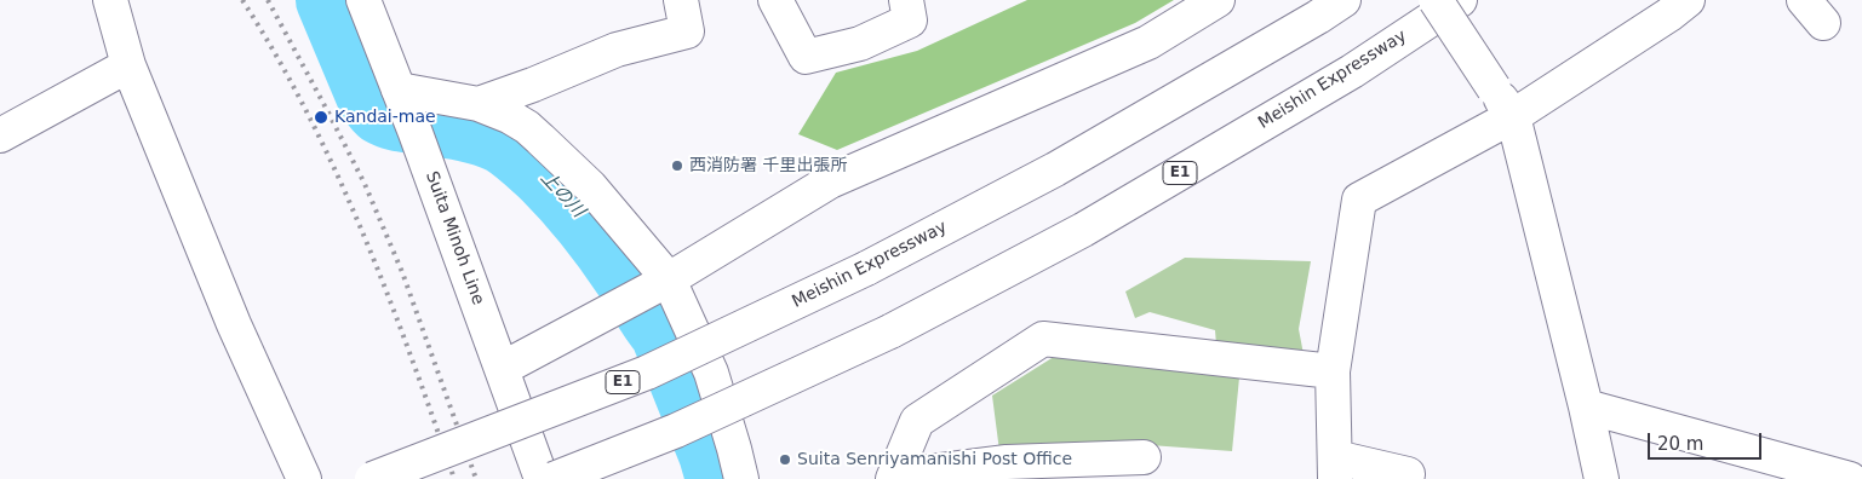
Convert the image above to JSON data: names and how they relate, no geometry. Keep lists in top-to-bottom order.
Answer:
{
  "streets": {
    "main road": ["Meishin Expressway", "E1", "Suita Minoh Line"]
  },
  "water": ["上の川"],
  "places": ["Kandai-mae", "西消防署 千里出張所", "Suita Senriyamanishi Post Office"],
  "scale_bar": "20 m"
}
